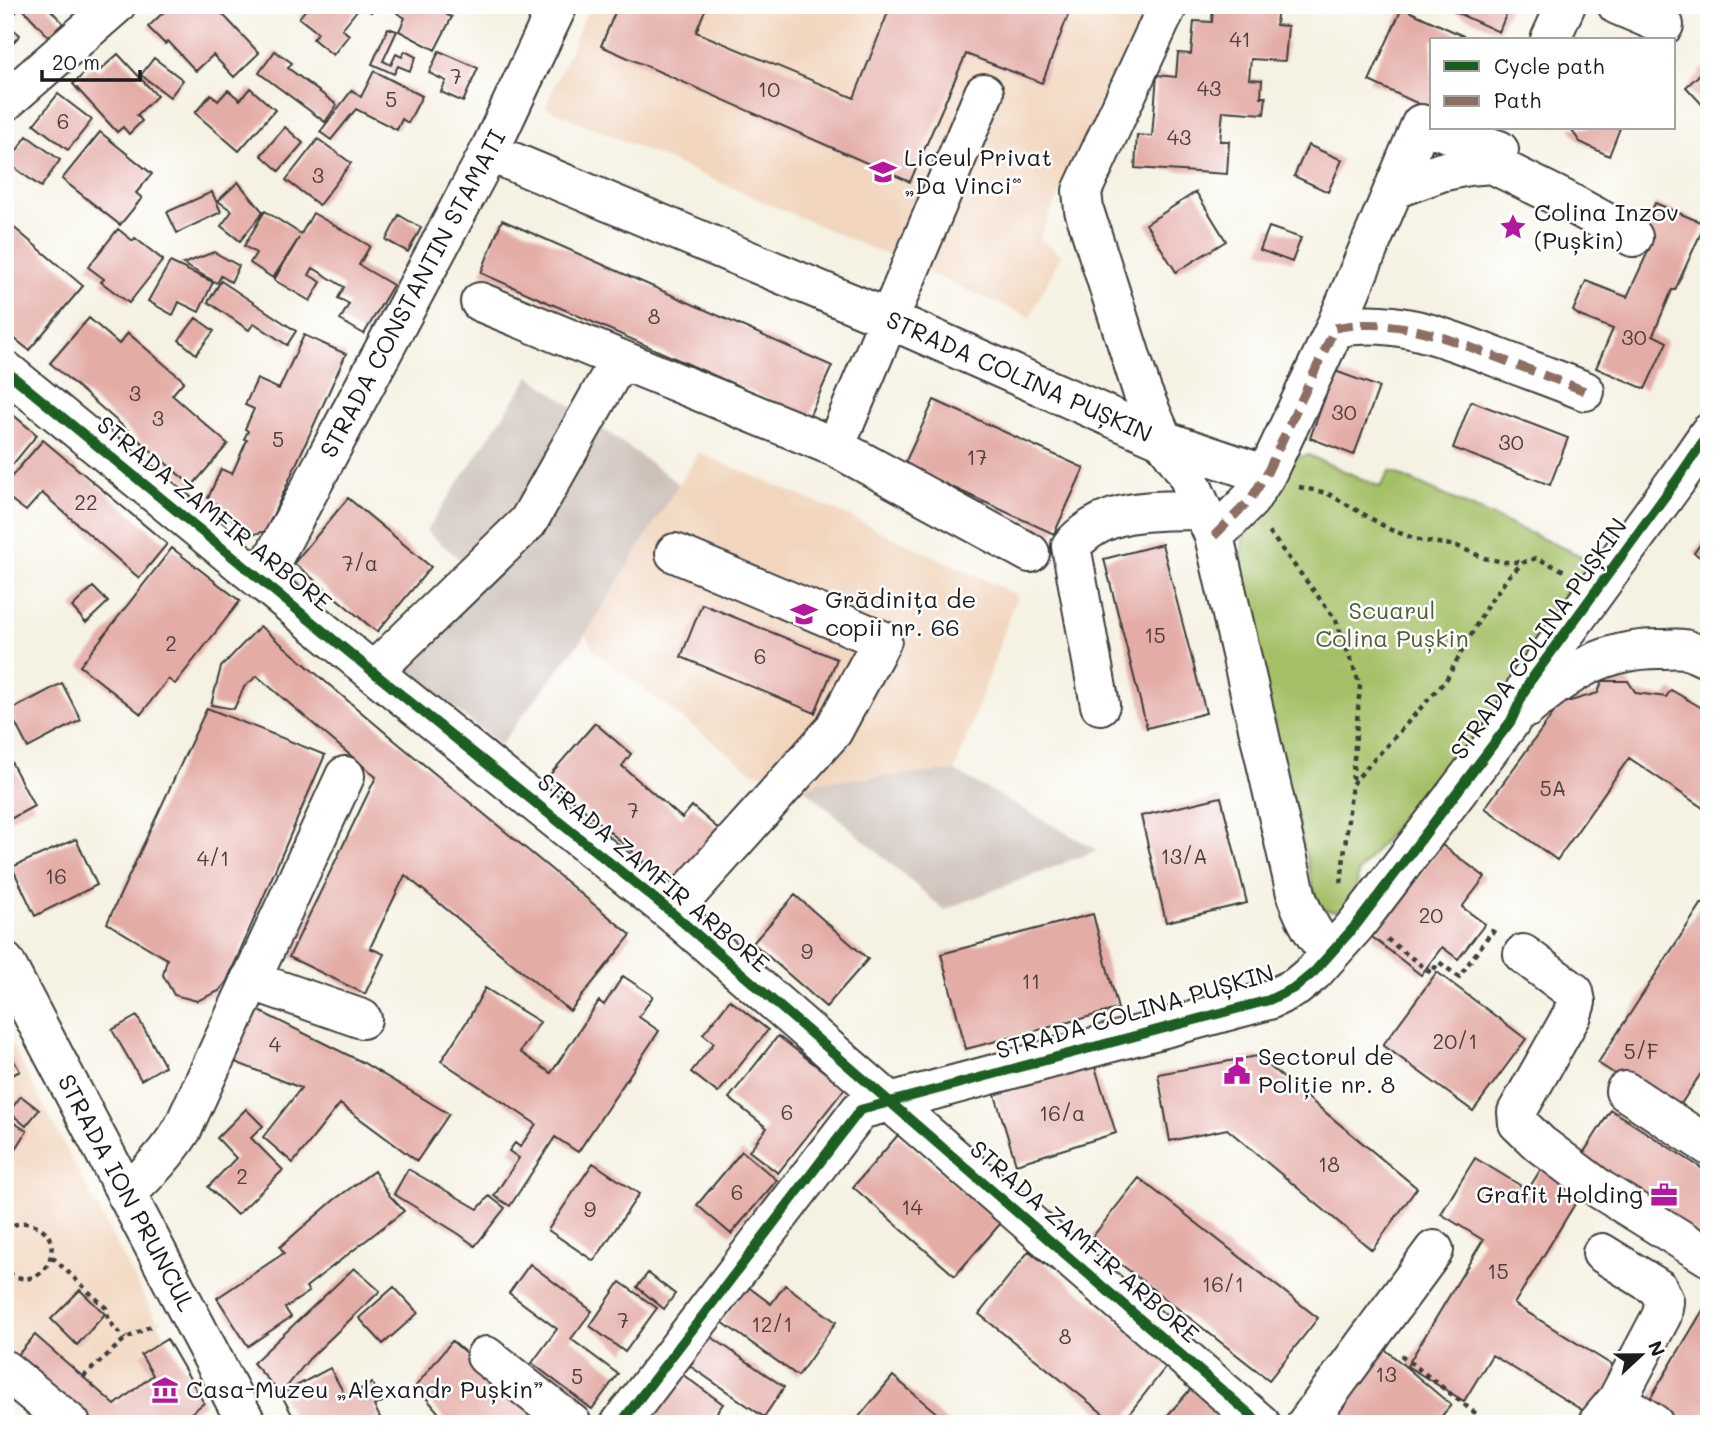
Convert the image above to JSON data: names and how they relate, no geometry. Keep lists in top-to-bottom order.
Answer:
{
  "streets": {
    "street": [
      "STRADA CONSTANTIN STAMATI",
      "STRADA COLINA PUȘKIN",
      "STRADA ZAMFIR ARBORE",
      "STRADA ION PRUNCUL"
    ]
  },
  "crossings": [
    ["STRADA CONSTANTIN STAMATI", "STRADA COLINA PUȘKIN"],
    ["STRADA CONSTANTIN STAMATI", "STRADA ZAMFIR ARBORE"],
    ["STRADA COLINA PUȘKIN", "STRADA ZAMFIR ARBORE"]
  ],
  "parks": ["Scuarul Colina Pușkin"],
  "places": {
    "school or university": ["Liceul Privat „Da Vinci“", "Grădinița de copii nr. 66"],
    "place": ["Colina Inzov (Pușkin)"],
    "public building": ["Sectorul de Poliție nr. 8"],
    "office": ["Grafit Holding"],
    "museum": ["Casa-Muzeu „Alexandr Pușkin”"]
  },
  "house_numbers": [
    "41",
    "7",
    "43",
    "10",
    "5",
    "6",
    "43",
    "3",
    "8",
    "30",
    "3",
    "30",
    "3",
    "5",
    "30",
    "17",
    "22",
    "7/a",
    "15",
    "2",
    "6",
    "5A",
    "7",
    "13/A",
    "4/1",
    "16",
    "20",
    "9",
    "11",
    "20/1",
    "4",
    "5/F",
    "6",
    "16/a",
    "18",
    "2",
    "6",
    "14",
    "9",
    "15",
    "16/1",
    "7",
    "12/1",
    "8",
    "13",
    "5"
  ],
  "legend": ["Cycle path", "Path"],
  "scale_bar": "20 m",
  "north": "right"
}
